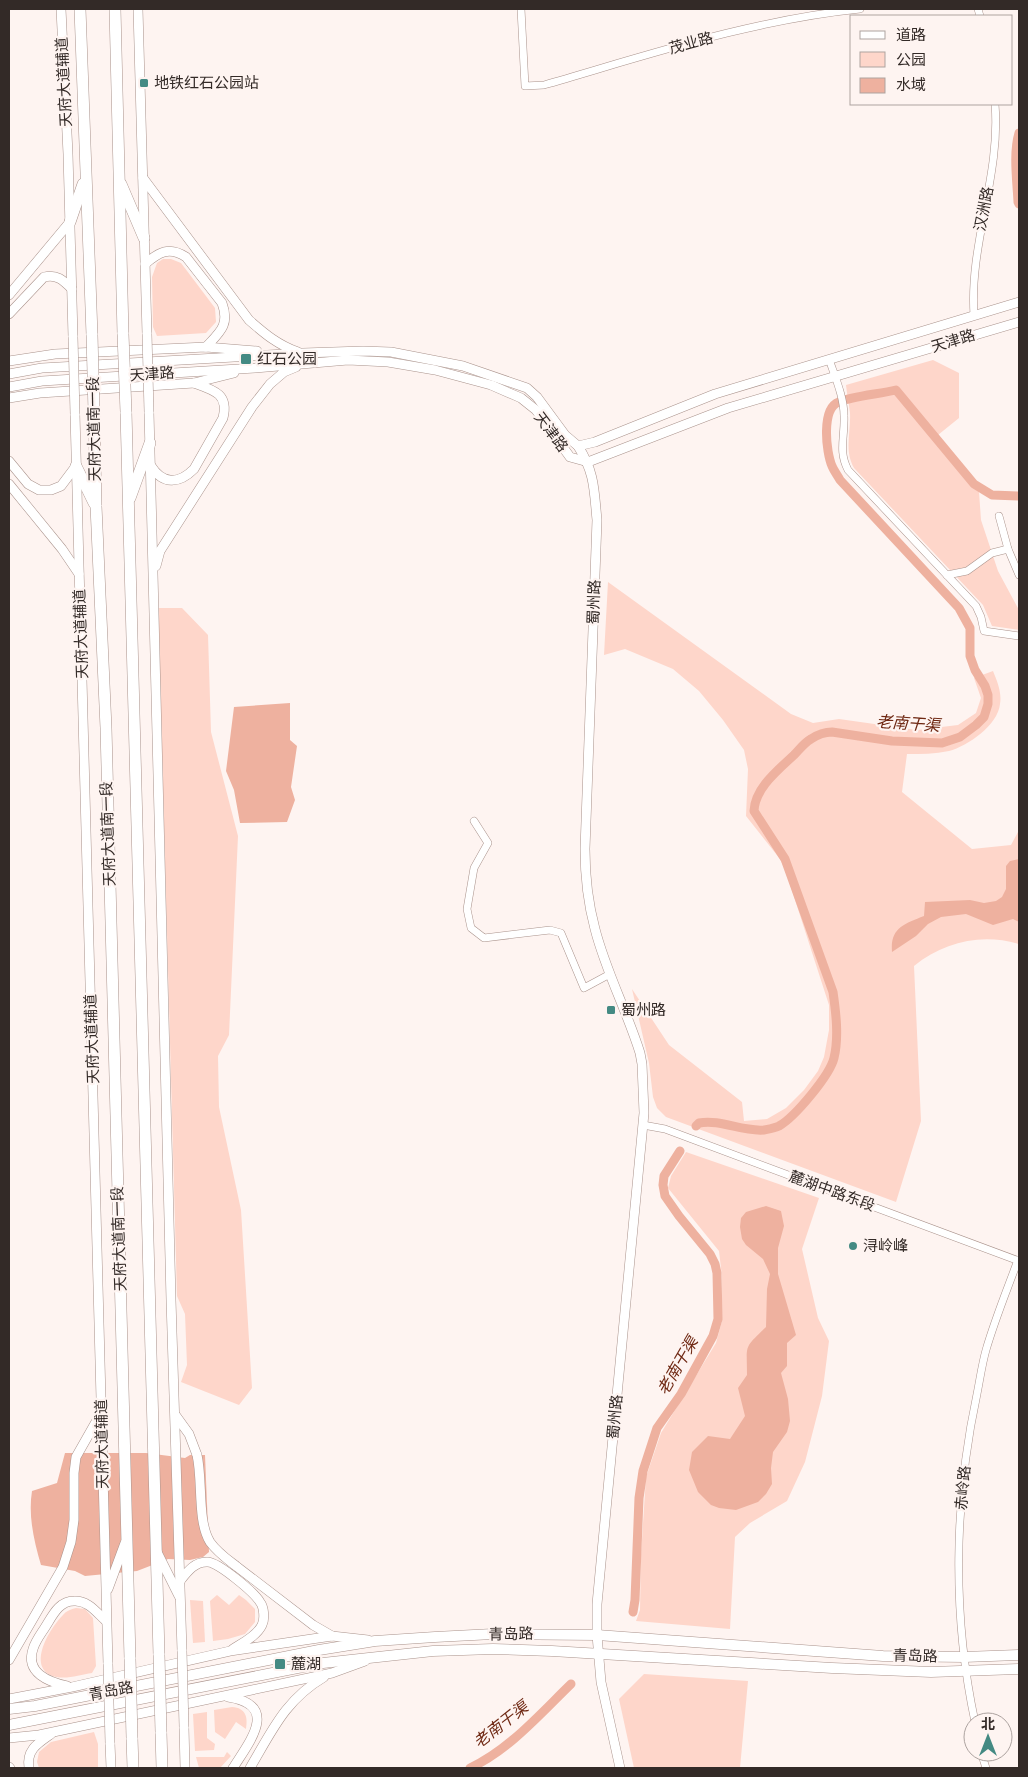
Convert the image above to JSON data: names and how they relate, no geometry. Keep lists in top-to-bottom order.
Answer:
{
  "streets": {
    "highway": ["天府大道南一段"],
    "main road": ["青岛路"],
    "street": [
      "茂业路",
      "天府大道辅道",
      "汉洲路",
      "天津路",
      "蜀州路",
      "麓湖中路东段",
      "赤岭路"
    ]
  },
  "crossings": [
    ["汉洲路", "天津路"],
    ["天津路", "蜀州路"],
    ["蜀州路", "麓湖中路东段"],
    ["蜀州路", "青岛路"],
    ["麓湖中路东段", "赤岭路"],
    ["赤岭路", "青岛路"]
  ],
  "water": ["老南干渠"],
  "places": {
    "transit": [
      "地铁红石公园站",
      "红石公园",
      "蜀州路",
      "麓湖"
    ],
    "other": ["浔岭峰"]
  },
  "legend": ["道路", "公园", "水域"],
  "north": "top"
}
